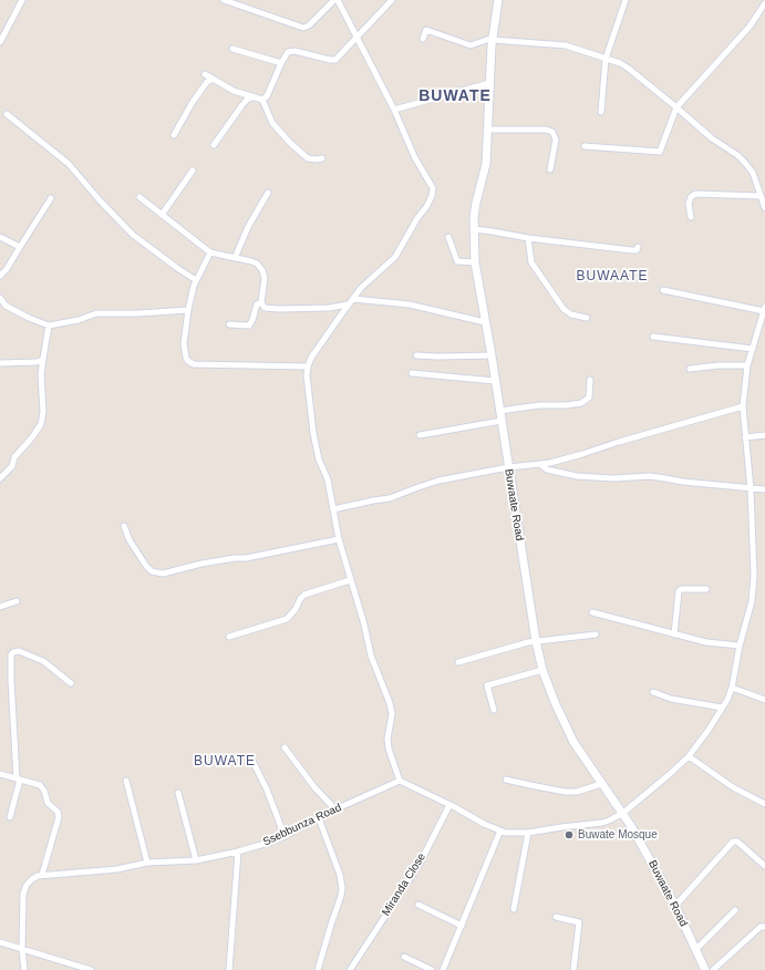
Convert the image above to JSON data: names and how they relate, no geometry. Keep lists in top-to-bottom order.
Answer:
{
  "streets": {
    "street": ["Buwaate Road", "Ssebbunza Road", "Miranda Close"]
  },
  "districts": ["BUWATE", "BUWAATE", "BUWATE"],
  "places": ["Buwate Mosque"]
}
